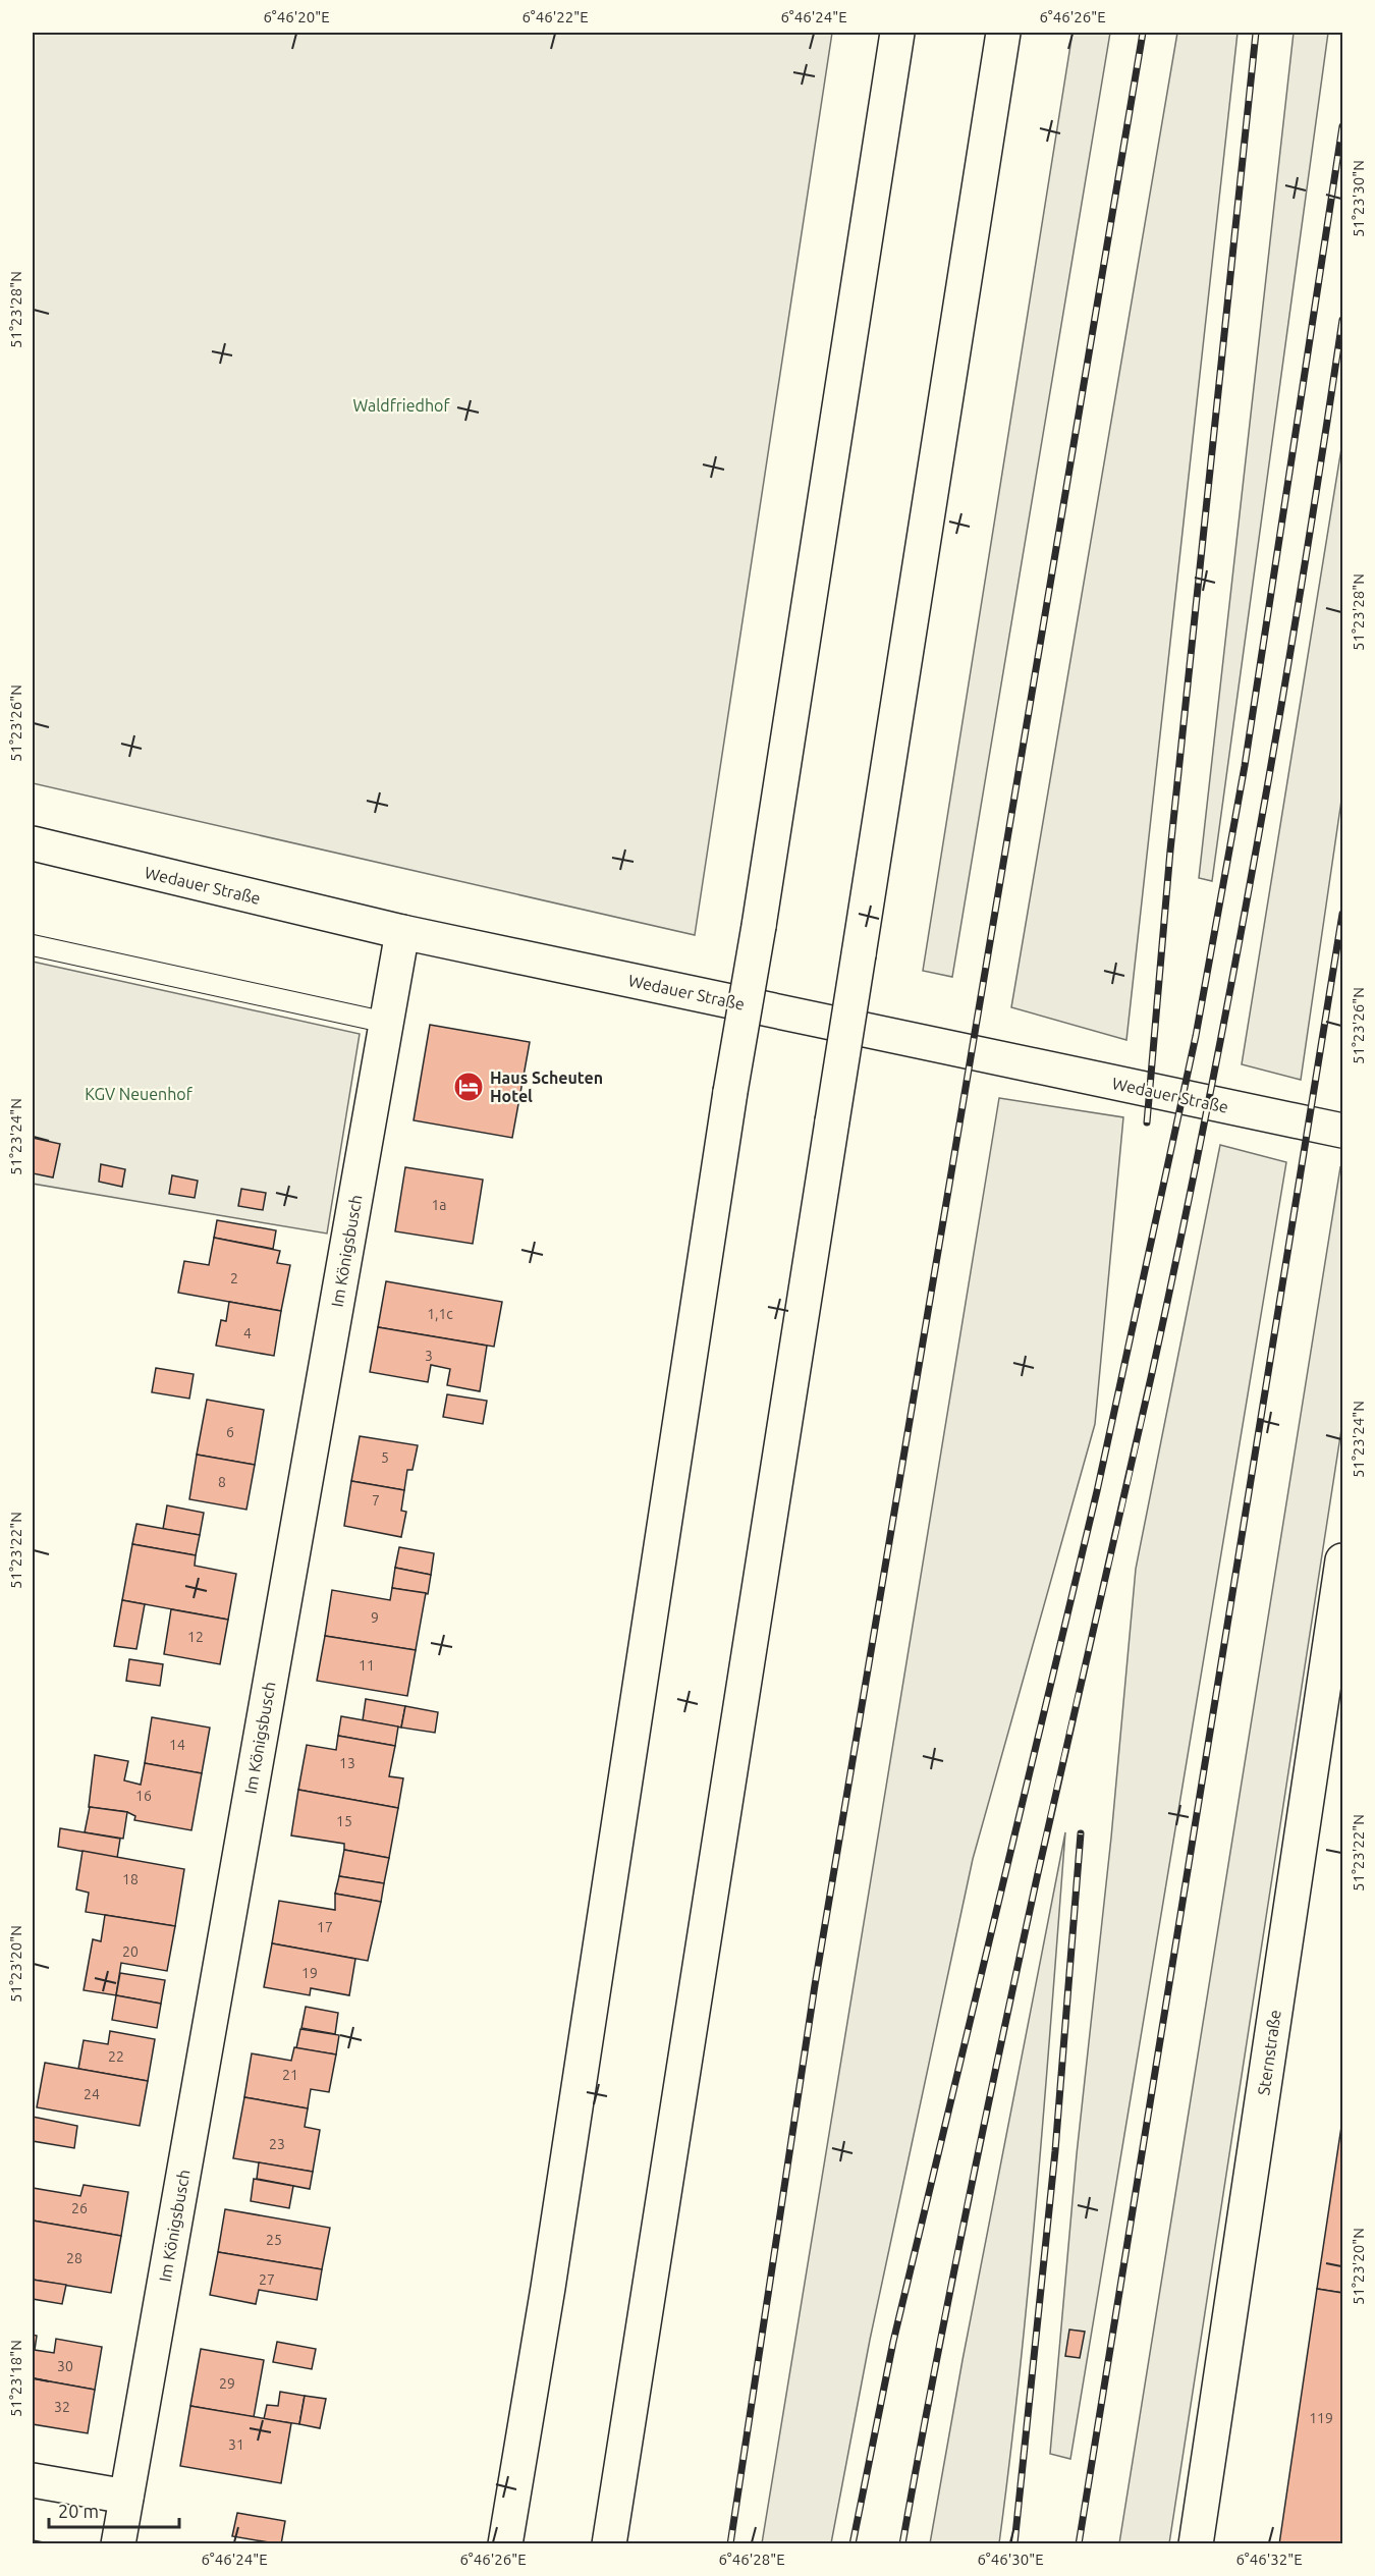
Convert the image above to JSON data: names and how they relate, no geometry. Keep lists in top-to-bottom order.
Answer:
{
  "streets": {
    "main road": ["Wedauer Straße", "Im Königsbusch", "Sternstraße"]
  },
  "crossings": [
    ["Wedauer Straße", "Im Königsbusch"]
  ],
  "parks": ["Waldfriedhof", "KGV Neuenhof"],
  "places": {
    "hotel": ["Haus Scheuten Hotel"]
  },
  "house_numbers": [
    "1a",
    "2",
    "1,1c",
    "4",
    "3",
    "6",
    "5",
    "8",
    "7",
    "9",
    "12",
    "11",
    "14",
    "13",
    "16",
    "15",
    "18",
    "17",
    "20",
    "19",
    "22",
    "21",
    "24",
    "23",
    "26",
    "25",
    "28",
    "27",
    "30",
    "29",
    "32",
    "119",
    "31"
  ],
  "scale_bar": "20 m",
  "coordinates": [
    "6°46'20\"E",
    "6°46'22\"E",
    "6°46'24\"E",
    "6°46'26\"E",
    "51°23'30\"N",
    "51°23'28\"N",
    "51°23'26\"N",
    "51°23'24\"N",
    "51°23'22\"N",
    "51°23'20\"N",
    "51°23'18\"N",
    "6°46'28\"E",
    "6°46'30\"E",
    "6°46'32\"E"
  ]
}
